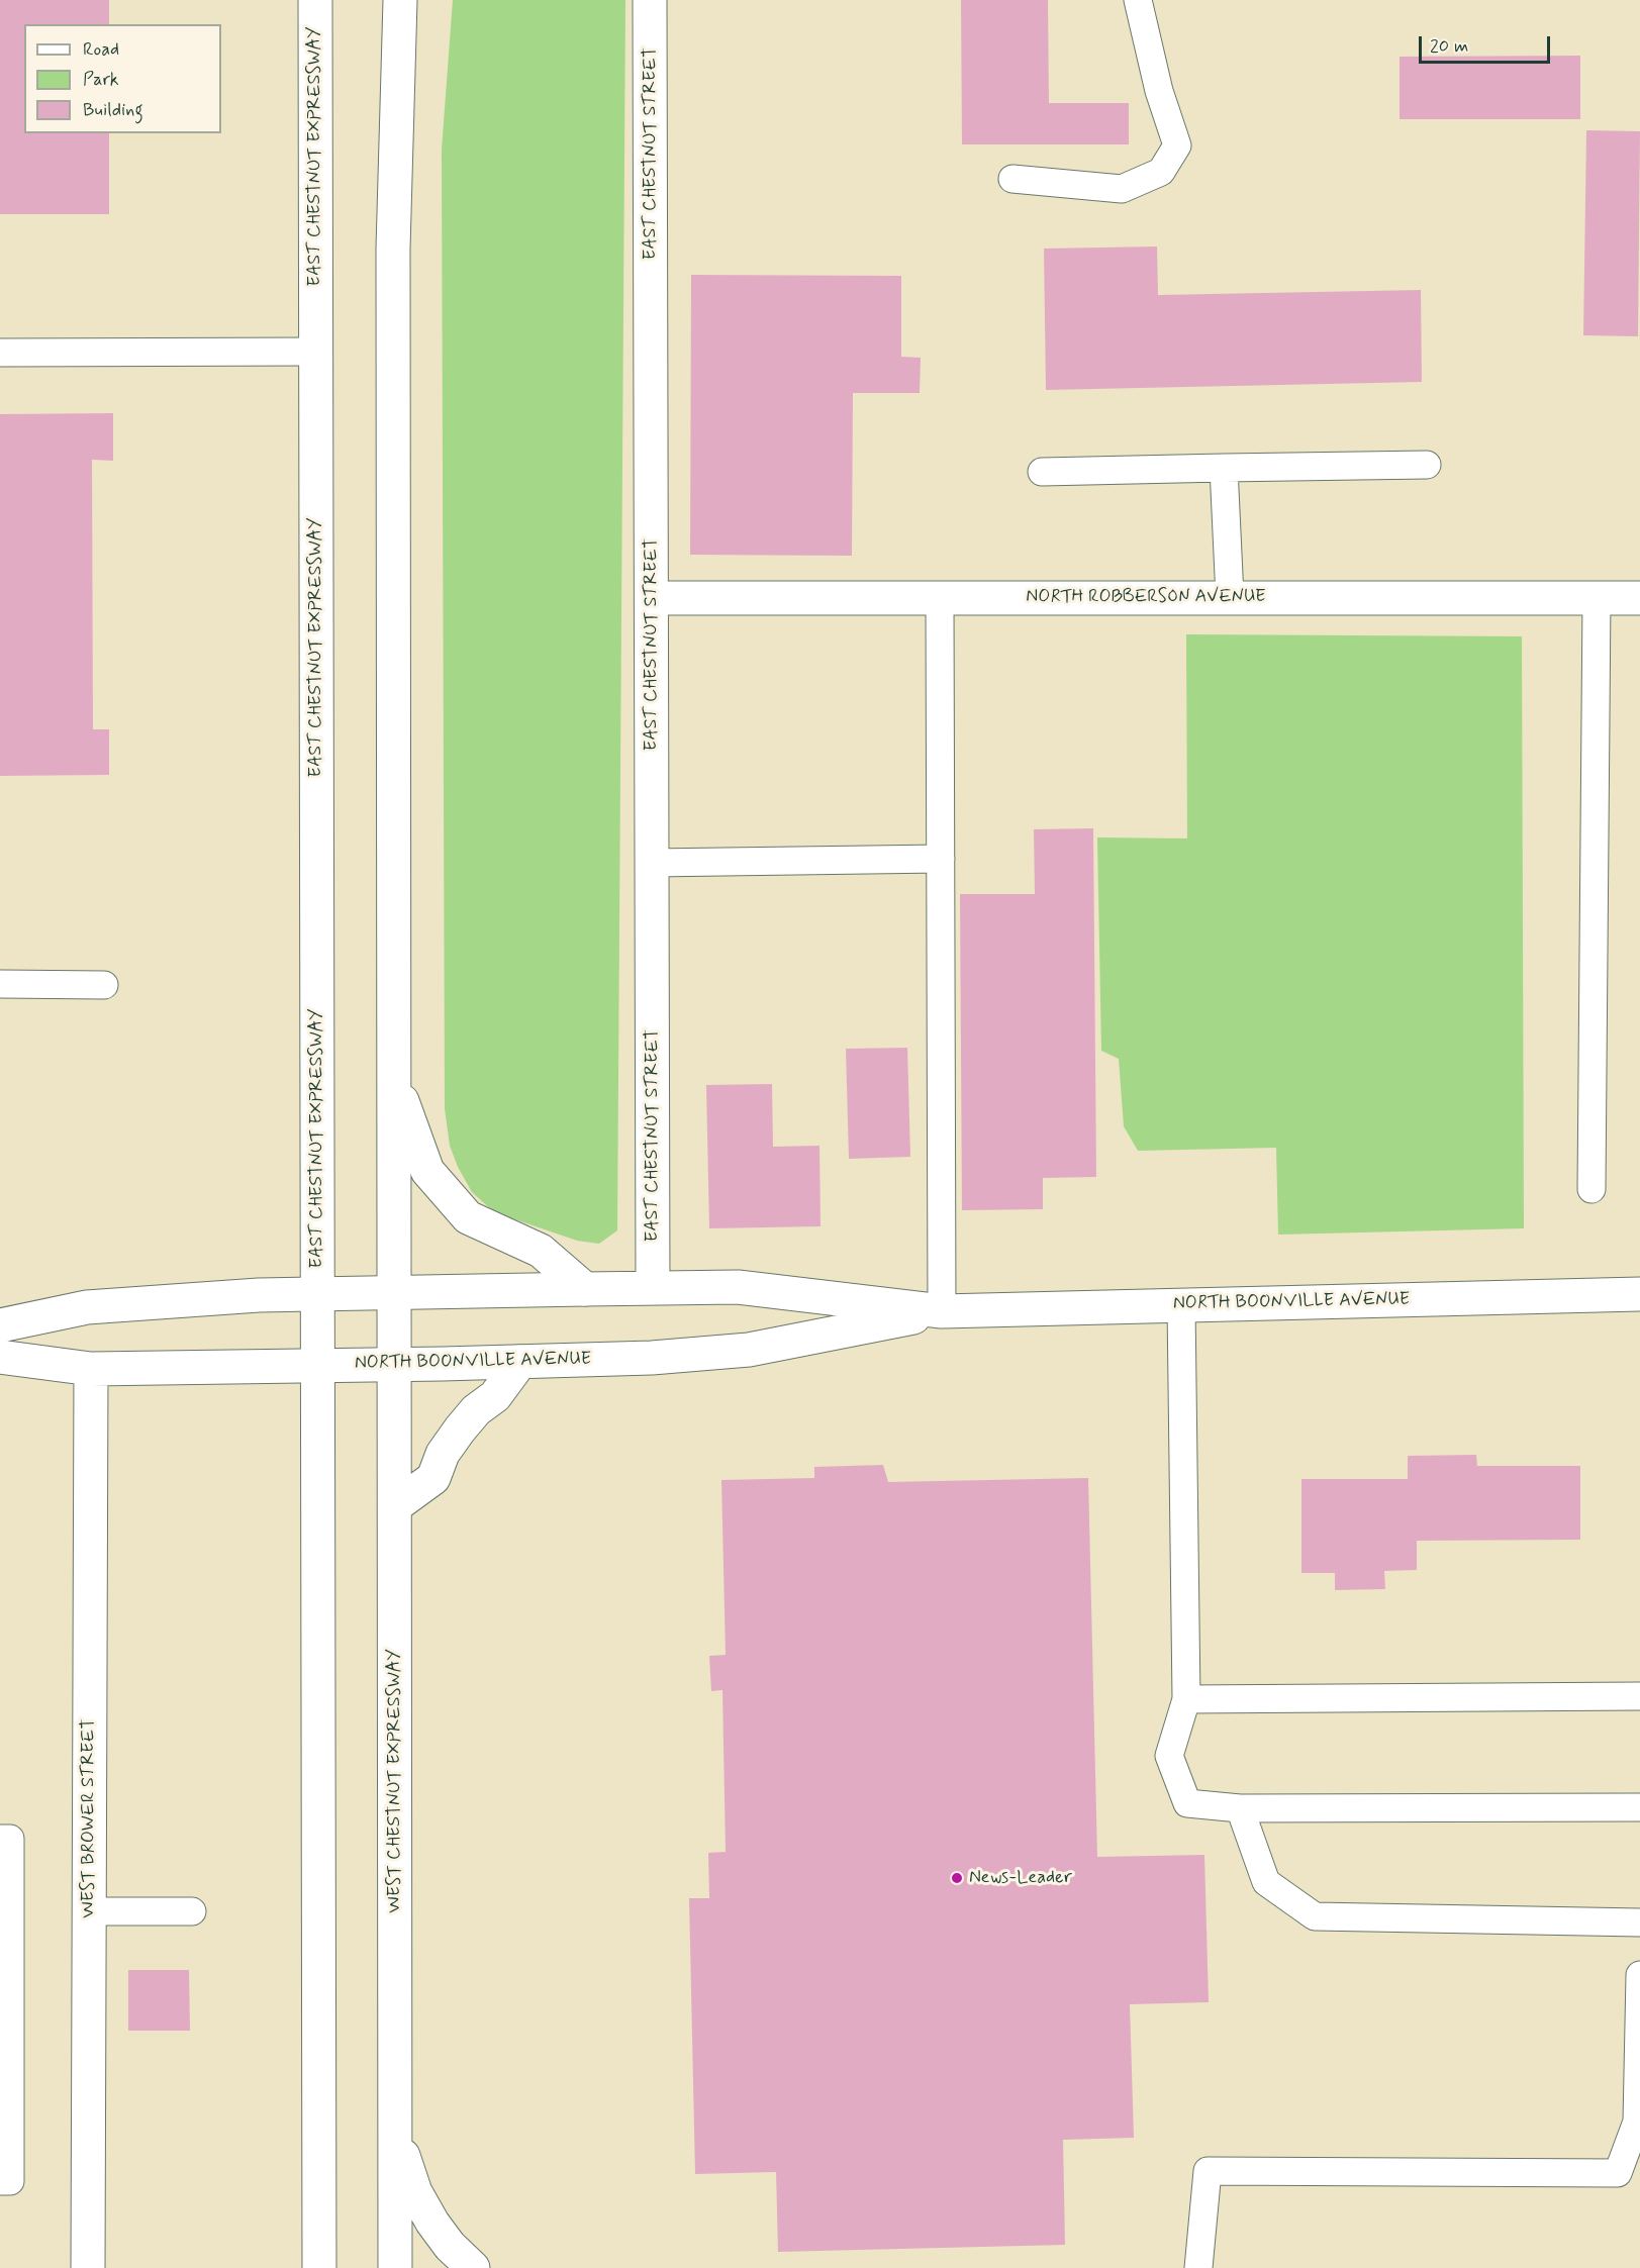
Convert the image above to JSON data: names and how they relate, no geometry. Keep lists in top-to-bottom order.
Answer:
{
  "streets": {
    "street": [
      "EAST CHESTNUT STREET",
      "EAST CHESTNUT EXPRESSWAY",
      "NORTH ROBBERSON AVENUE",
      "NORTH BOONVILLE AVENUE",
      "WEST CHESTNUT EXPRESSWAY",
      "WEST BROWER STREET"
    ]
  },
  "crossings": [
    ["EAST CHESTNUT STREET", "NORTH ROBBERSON AVENUE"],
    ["EAST CHESTNUT STREET", "NORTH BOONVILLE AVENUE"],
    ["EAST CHESTNUT EXPRESSWAY", "NORTH BOONVILLE AVENUE"],
    ["NORTH BOONVILLE AVENUE", "WEST CHESTNUT EXPRESSWAY"],
    ["NORTH BOONVILLE AVENUE", "WEST BROWER STREET"]
  ],
  "places": ["News-Leader"],
  "legend": ["Road", "Park", "Building"],
  "scale_bar": "20 m"
}
